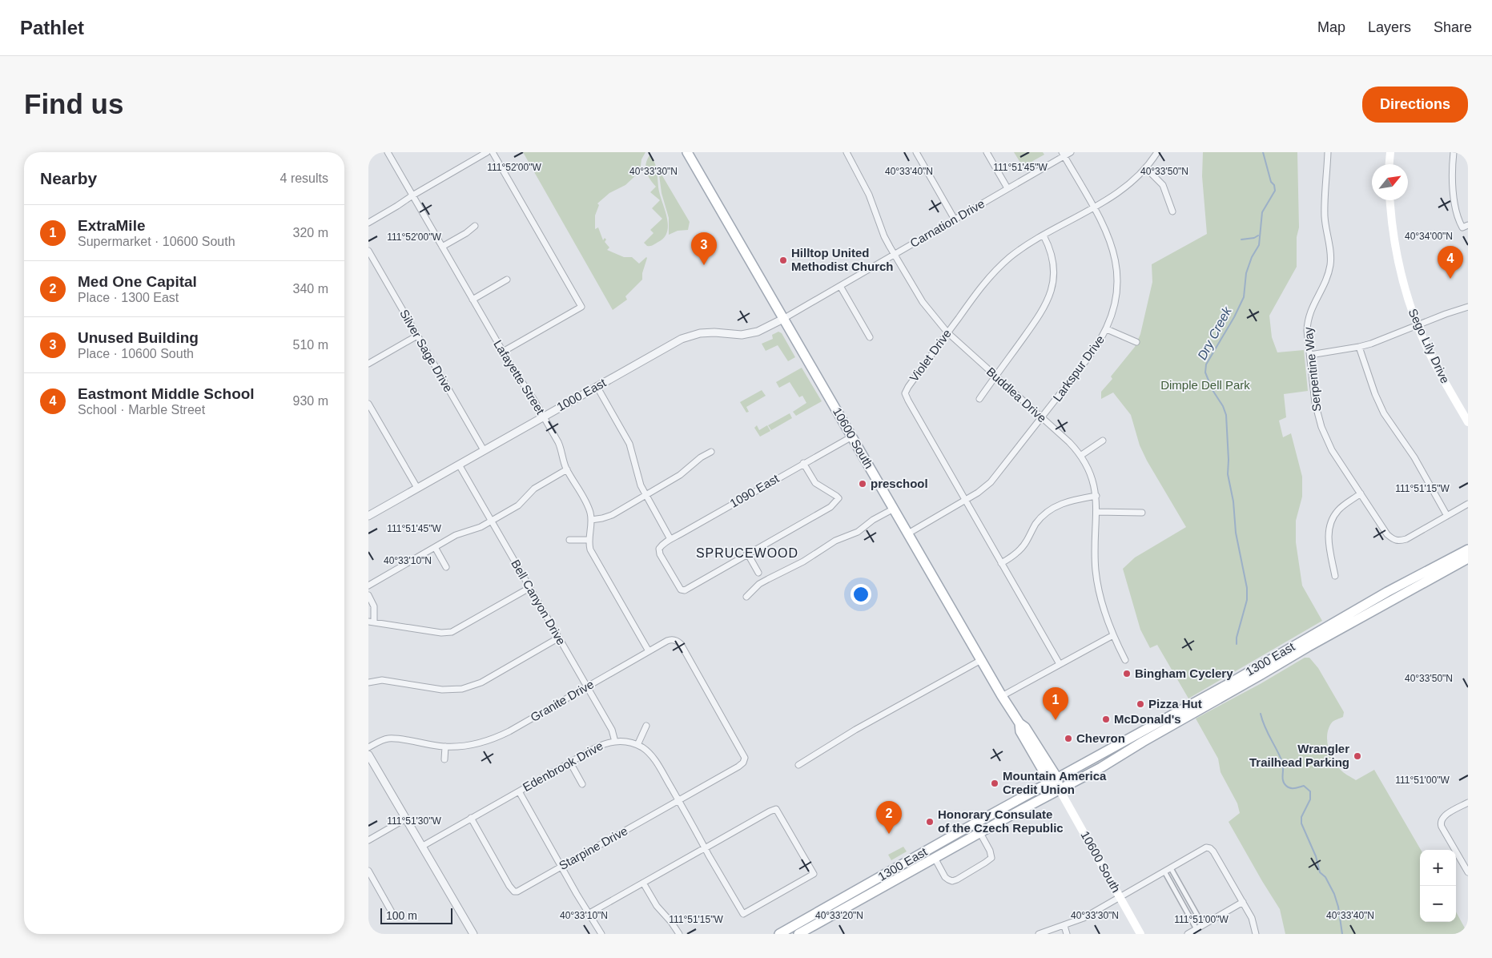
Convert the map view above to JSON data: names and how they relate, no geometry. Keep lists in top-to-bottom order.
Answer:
{
  "streets": {
    "main road": ["Sego Lily Drive", "10600 South", "1300 East"],
    "street": [
      "Carnation Drive",
      "Silver Sage Drive",
      "Violet Drive",
      "Larkspur Drive",
      "Serpentine Way",
      "Lafayette Street",
      "1000 East",
      "Buddlea Drive",
      "1090 East",
      "Bell Canyon Drive",
      "Granite Drive",
      "Edenbrook Drive",
      "Starpine Drive"
    ]
  },
  "crossings": [
    ["Carnation Drive", "Larkspur Drive"],
    ["Carnation Drive", "1000 East"],
    ["Carnation Drive", "Buddlea Drive"],
    ["Carnation Drive", "10600 South"],
    ["Silver Sage Drive", "1000 East"],
    ["Violet Drive", "Larkspur Drive"],
    ["Violet Drive", "Buddlea Drive"],
    ["Larkspur Drive", "Buddlea Drive"],
    ["Larkspur Drive", "10600 South"],
    ["Lafayette Street", "1000 East"],
    ["Lafayette Street", "Granite Drive"],
    ["1000 East", "10600 South"],
    ["1000 East", "Bell Canyon Drive"],
    ["10600 South", "1090 East"],
    ["10600 South", "1300 East"],
    ["Bell Canyon Drive", "Granite Drive"],
    ["Bell Canyon Drive", "Edenbrook Drive"],
    ["Granite Drive", "Starpine Drive"],
    ["Edenbrook Drive", "Starpine Drive"]
  ],
  "districts": ["SPRUCEWOOD"],
  "water": ["Dry Creek"],
  "parks": ["Dimple Dell Park"],
  "places": [
    "Hilltop United Methodist Church",
    "preschool",
    "Bingham Cyclery",
    "Pizza Hut",
    "McDonald's",
    "Chevron",
    "Wrangler Trailhead Parking",
    "Mountain America Credit Union",
    "Honorary Consulate of the Czech Republic"
  ],
  "scale_bar": "100 m",
  "north": "top right",
  "page": {
    "header": "Pathlet",
    "nav": ["Map", "Layers", "Share"],
    "buttons": "Directions",
    "title": "Find us",
    "heading": ["Nearby", "4 results"],
    "list": [
      {
        "mark": "1",
        "name": "ExtraMile",
        "note": "Supermarket · 10600 South",
        "value": "320 m"
      },
      {
        "mark": "2",
        "name": "Med One Capital",
        "note": "Place · 1300 East",
        "value": "340 m"
      },
      {
        "mark": "3",
        "name": "Unused Building",
        "note": "Place · 10600 South",
        "value": "510 m"
      },
      {
        "mark": "4",
        "name": "Eastmont Middle School",
        "note": "School · Marble Street",
        "value": "930 m"
      }
    ],
    "pins": [
      "3",
      "4",
      "1",
      "2"
    ],
    "map_buttons": ["+", "−"],
    "scale": "100 m"
  },
  "coordinates": [
    "111°52'00\"W",
    "111°51'45\"W",
    "40°33'30\"N",
    "40°33'50\"N",
    "40°33'40\"N",
    "40°34'00\"N",
    "111°51'15\"W",
    "40°33'10\"N",
    "111°51'00\"W",
    "111°51'30\"W",
    "40°33'20\"N"
  ]
}
